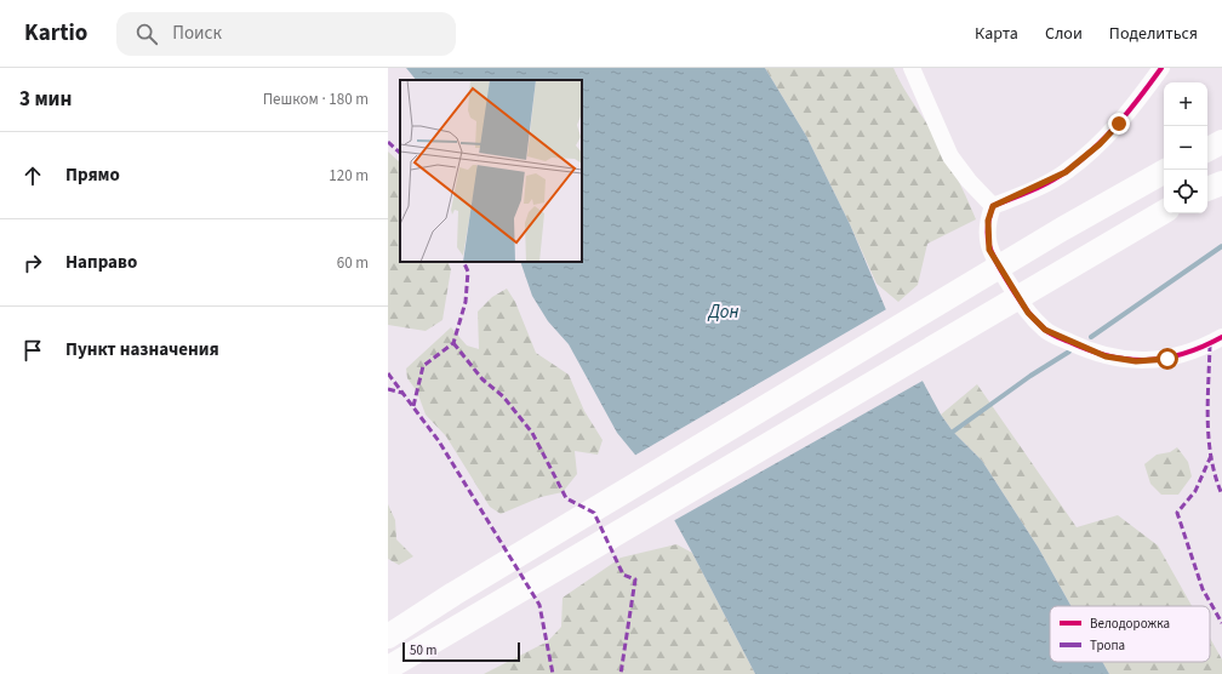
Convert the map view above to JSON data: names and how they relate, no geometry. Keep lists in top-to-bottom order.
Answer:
{
  "water": ["Дон"],
  "legend": ["Велодорожка", "Тропа"],
  "scale_bar": "50 m",
  "page": {
    "header": "Kartio",
    "search": "Поиск",
    "nav": ["Карта", "Слои", "Поделиться"],
    "heading": ["3 мин", "Пешком · 180 m"],
    "map_buttons": ["+", "−"],
    "list": [
      ["Прямо", "120 m"],
      ["Направо", "60 m"],
      "Пункт назначения"
    ],
    "scale": "50 m"
  }
}
